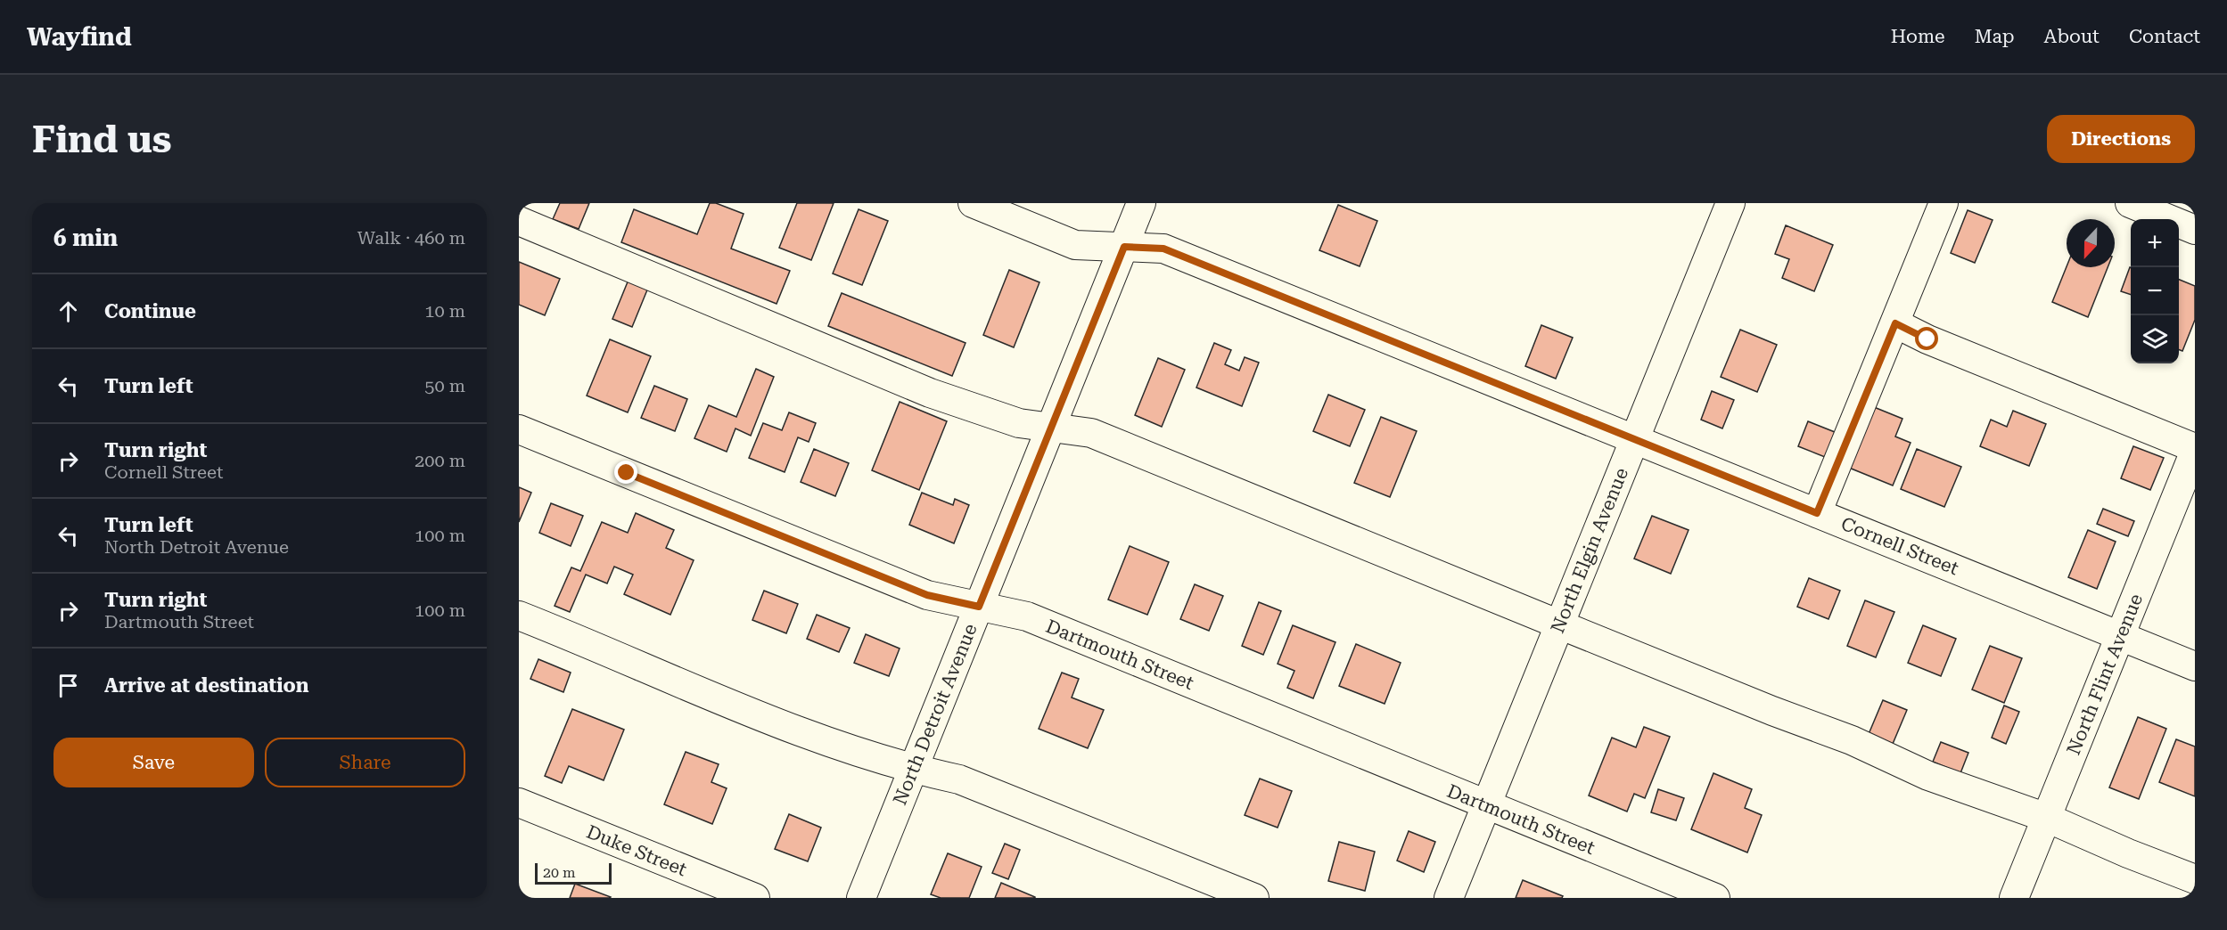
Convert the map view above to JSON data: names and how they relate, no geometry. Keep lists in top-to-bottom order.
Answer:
{
  "streets": {
    "street": [
      "Cornell Street",
      "North Elgin Avenue",
      "Dartmouth Street",
      "North Flint Avenue",
      "North Detroit Avenue",
      "Duke Street"
    ]
  },
  "crossings": [
    ["Cornell Street", "North Elgin Avenue"],
    ["Cornell Street", "North Flint Avenue"],
    ["Cornell Street", "North Detroit Avenue"],
    ["North Elgin Avenue", "Dartmouth Street"],
    ["Dartmouth Street", "North Detroit Avenue"]
  ],
  "scale_bar": "20 m",
  "north": "bottom",
  "page": {
    "header": "Wayfind",
    "nav": [
      "Home",
      "Map",
      "About",
      "Contact"
    ],
    "buttons": [
      "Directions",
      ["Save", "Share"]
    ],
    "title": "Find us",
    "heading": ["6 min", "Walk · 460 m"],
    "map_buttons": ["+", "−"],
    "list": [
      ["Continue", "10 m"],
      ["Turn left", "50 m"],
      ["Turn right", "Cornell Street", "200 m"],
      ["Turn left", "North Detroit Avenue", "100 m"],
      ["Turn right", "Dartmouth Street", "100 m"],
      "Arrive at destination"
    ],
    "scale": "20 m"
  }
}
